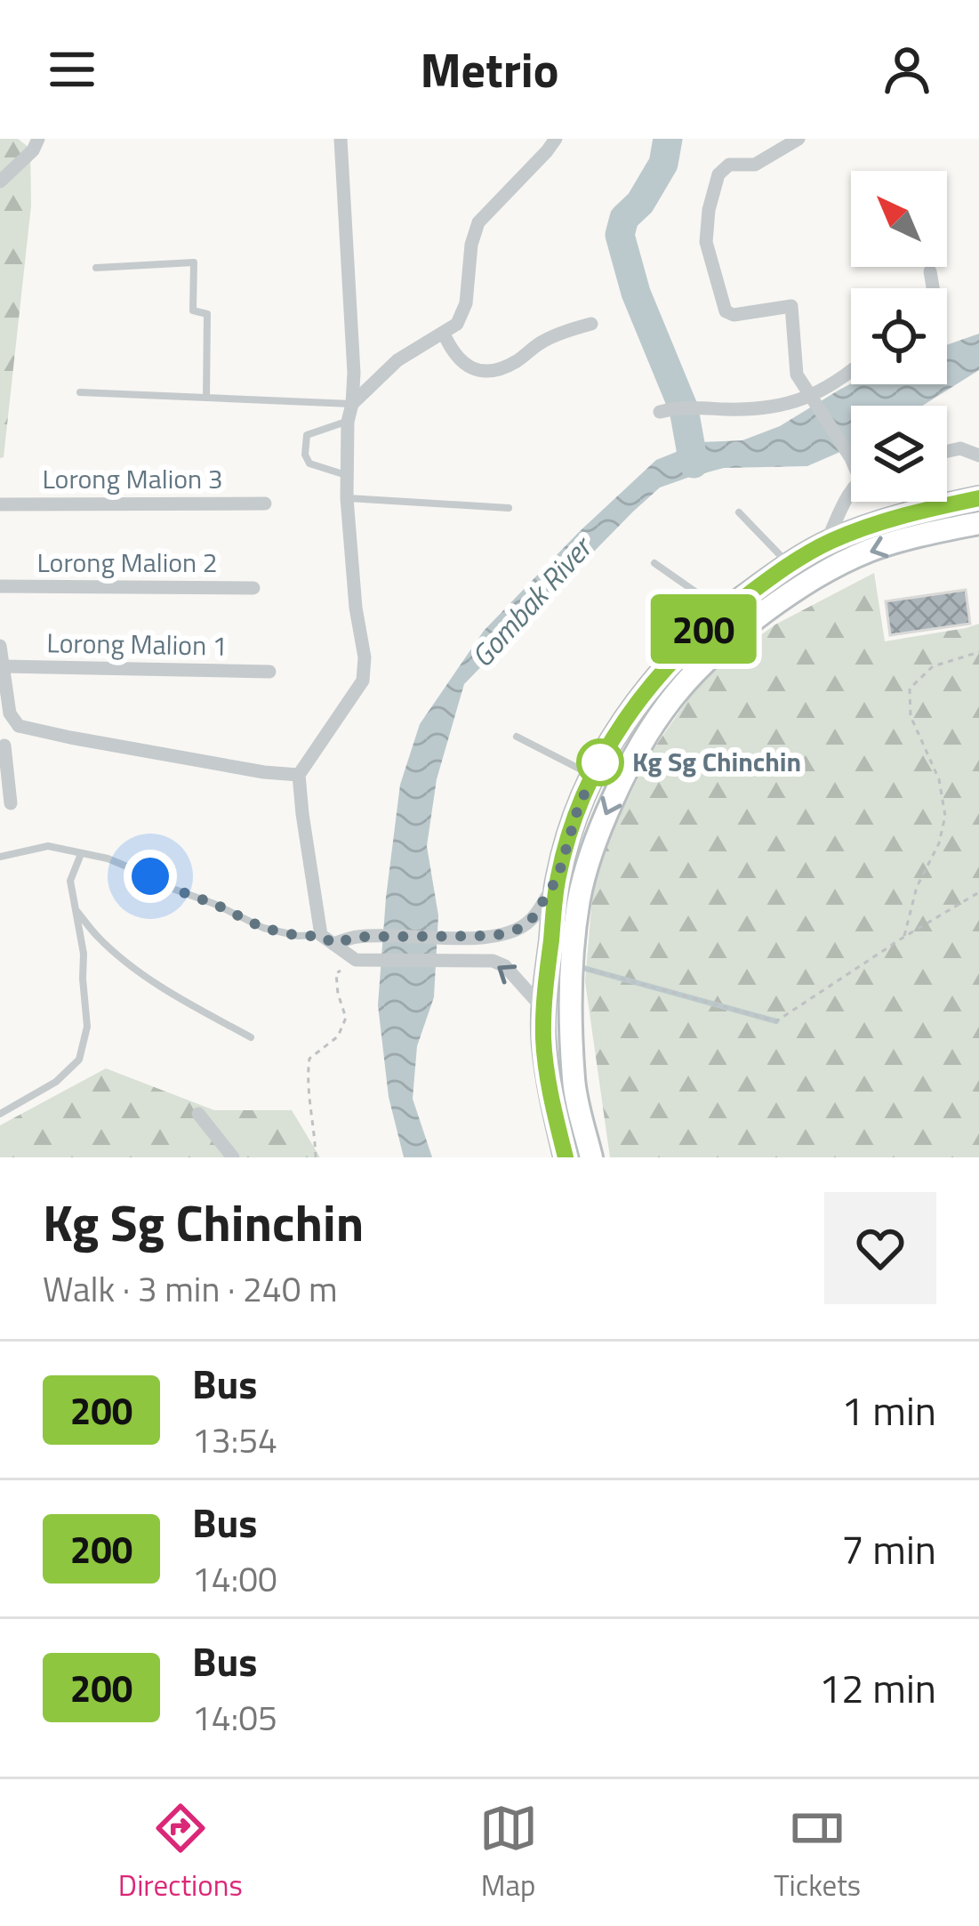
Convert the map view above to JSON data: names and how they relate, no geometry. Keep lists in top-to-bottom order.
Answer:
{
  "streets": {
    "street": ["Lorong Malion 3", "Lorong Malion 2", "Lorong Malion 1"]
  },
  "water": ["Gombak River"],
  "places": ["Kg Sg Chinchin"],
  "lines": ["bus line 200"],
  "north": "top left",
  "page": {
    "header": "Metrio",
    "on_map": "200",
    "heading": ["Kg Sg Chinchin", "Walk · 3 min · 240 m"],
    "list": [
      {
        "mark": "200",
        "name": "Bus",
        "note": "13:54",
        "value": "1 min"
      },
      {
        "mark": "200",
        "name": "Bus",
        "note": "14:00",
        "value": "7 min"
      },
      {
        "mark": "200",
        "name": "Bus",
        "note": "14:05",
        "value": "12 min"
      }
    ],
    "tabs": ["Directions", "Map", "Tickets"]
  }
}
